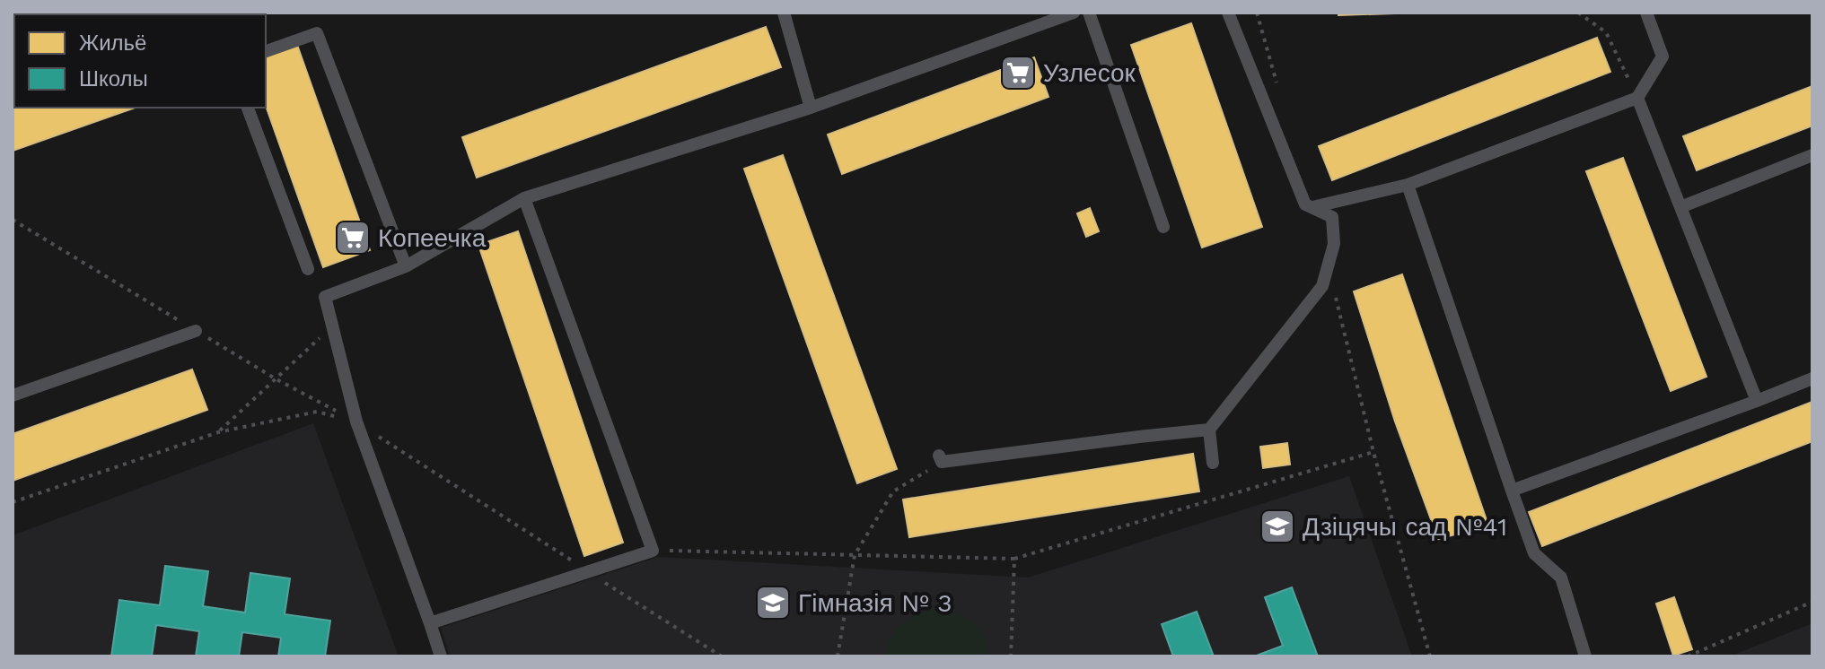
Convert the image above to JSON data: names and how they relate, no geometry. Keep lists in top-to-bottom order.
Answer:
{
  "places": {
    "supermarket": ["Узлесок", "Копеечка"],
    "school or university": ["Дзіцячы сад №41", "Гімназія № 3"]
  },
  "legend": ["Жильё", "Школы"]
}
